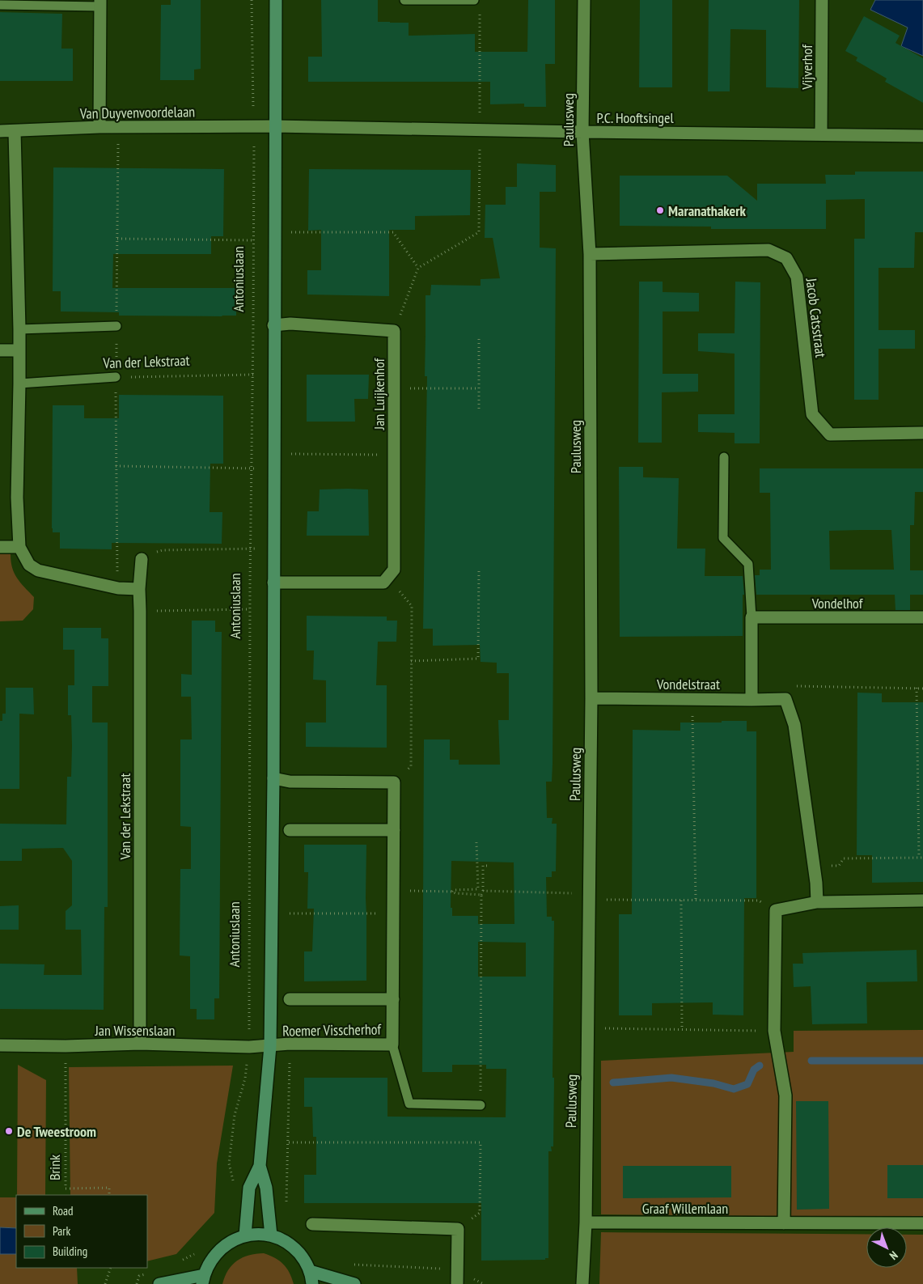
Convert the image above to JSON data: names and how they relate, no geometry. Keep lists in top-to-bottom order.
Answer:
{
  "streets": {
    "street": [
      "Vijverhof",
      "Van Duyvenvoordelaan",
      "P.C. Hooftsingel",
      "Paulusweg",
      "Jacob Catsstraat",
      "Van der Lekstraat",
      "Jan Luijkenhof",
      "Vondelhof",
      "Vondelstraat",
      "Jan Wissenslaan",
      "Roemer Visscherhof",
      "Graaf Willemlaan"
    ],
    "path": ["Antoniuslaan", "Brink"]
  },
  "crossings": [
    ["Vijverhof", "P.C. Hooftsingel"],
    ["Van Duyvenvoordelaan", "P.C. Hooftsingel"],
    ["Van Duyvenvoordelaan", "Antoniuslaan"],
    ["P.C. Hooftsingel", "Paulusweg"],
    ["Paulusweg", "Jacob Catsstraat"],
    ["Paulusweg", "Vondelstraat"],
    ["Paulusweg", "Graaf Willemlaan"],
    ["Antoniuslaan", "Van der Lekstraat"],
    ["Antoniuslaan", "Jan Wissenslaan"],
    ["Van der Lekstraat", "Jan Wissenslaan"],
    ["Jan Wissenslaan", "Roemer Visscherhof"],
    ["Jan Wissenslaan", "Brink"]
  ],
  "places": ["Maranathakerk", "De Tweestroom"],
  "legend": ["Road", "Park", "Building"],
  "north": "bottom right"
}
